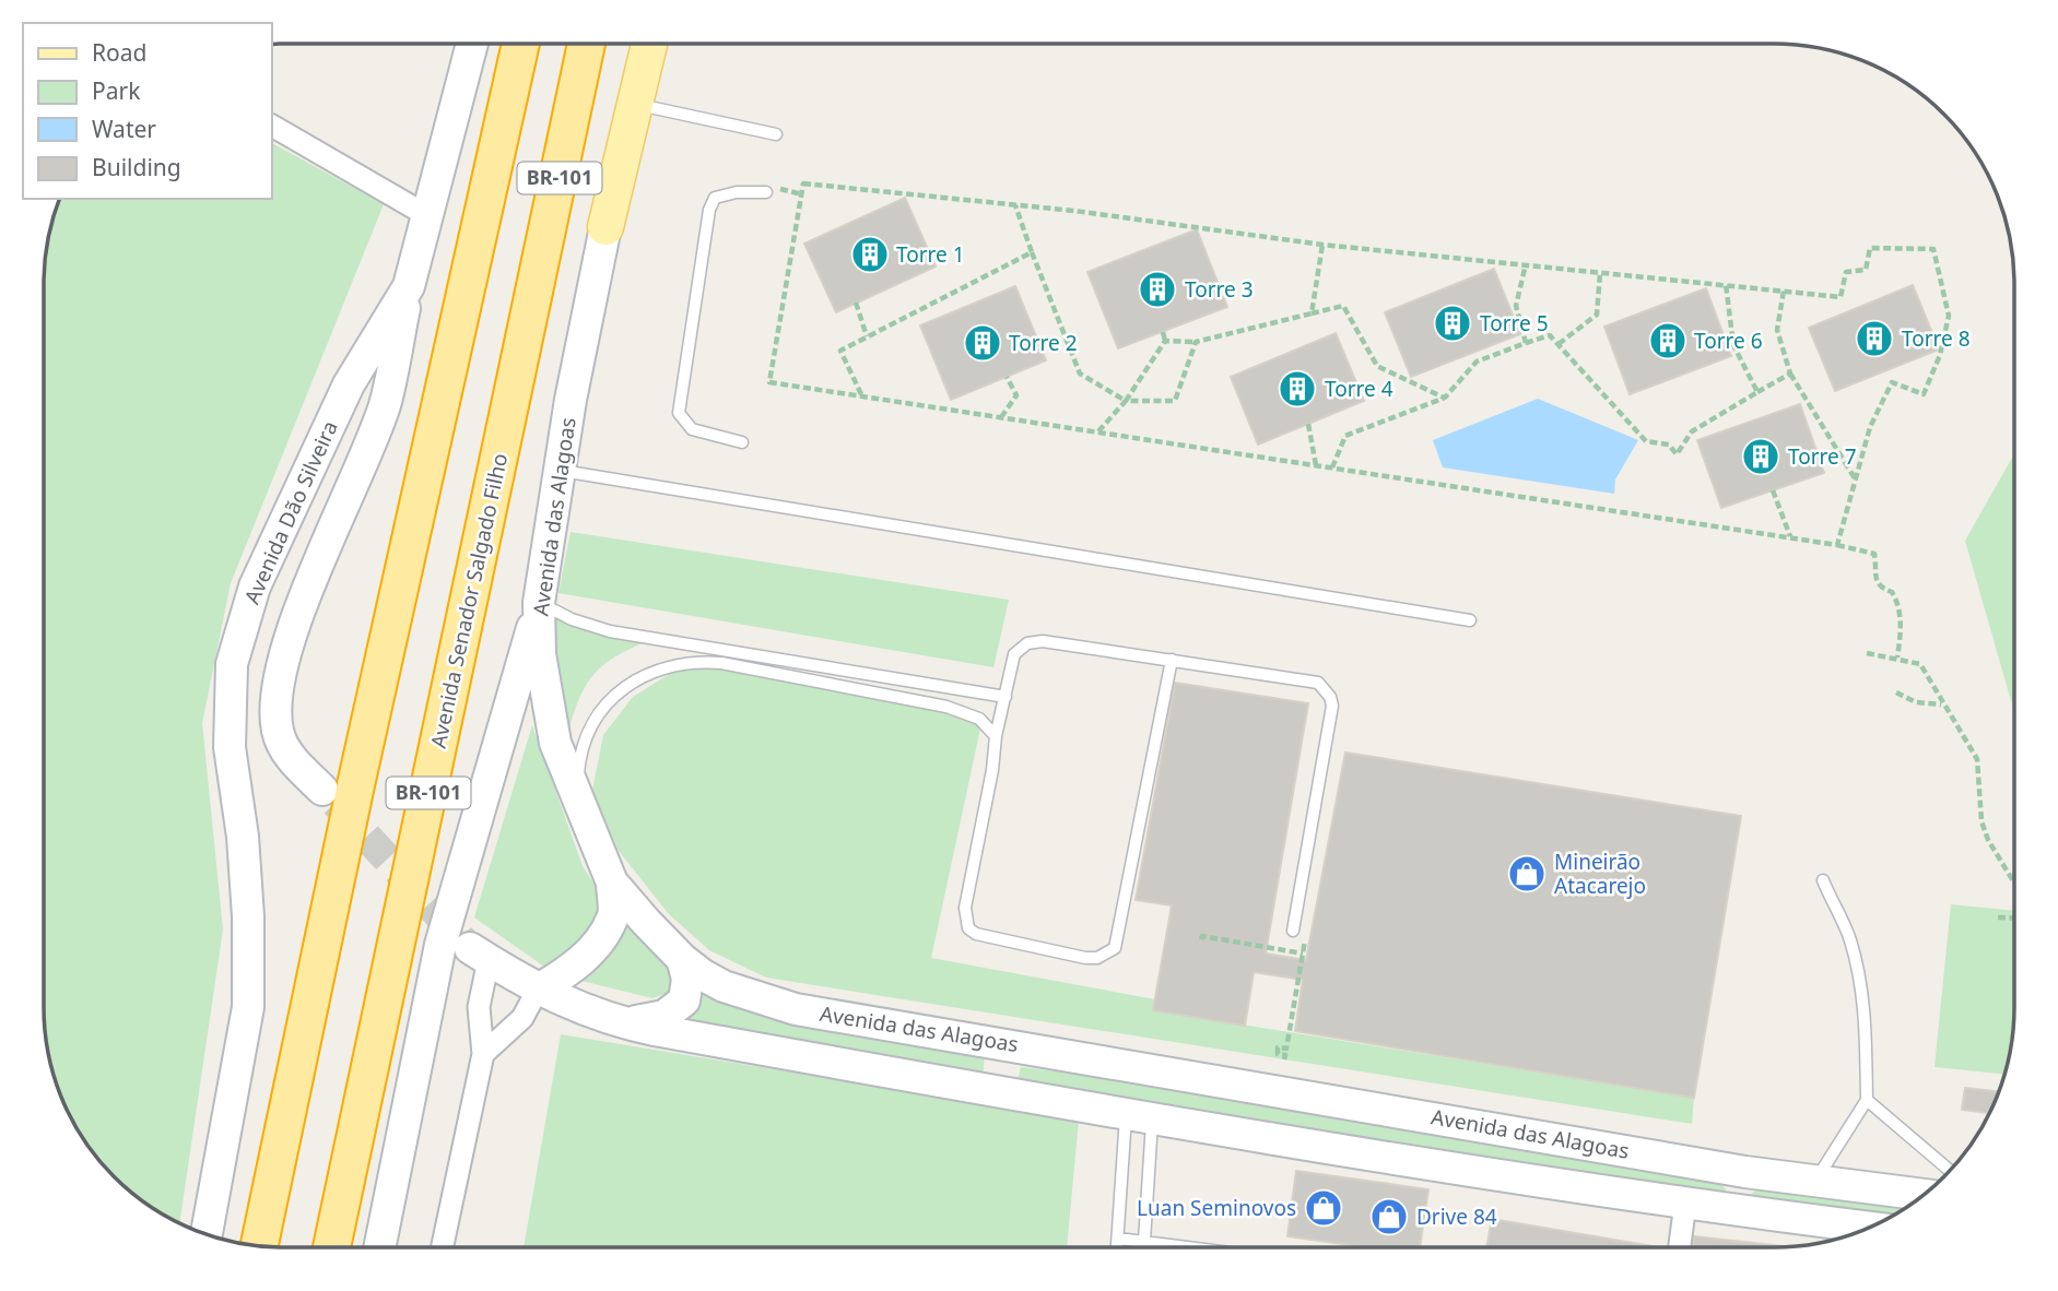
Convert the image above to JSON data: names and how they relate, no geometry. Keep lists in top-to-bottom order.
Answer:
{
  "streets": {
    "highway": ["BR-101", "Avenida Senador Salgado Filho"],
    "main road": ["Avenida Dão Silveira", "Avenida das Alagoas"]
  },
  "places": {
    "building": [
      "Torre 1",
      "Torre 3",
      "Torre 5",
      "Torre 8",
      "Torre 6",
      "Torre 2",
      "Torre 4",
      "Torre 7"
    ],
    "shop": ["Mineirão Atacarejo", "Luan Seminovos", "Drive 84"]
  },
  "legend": [
    "Road",
    "Park",
    "Water",
    "Building"
  ]
}
